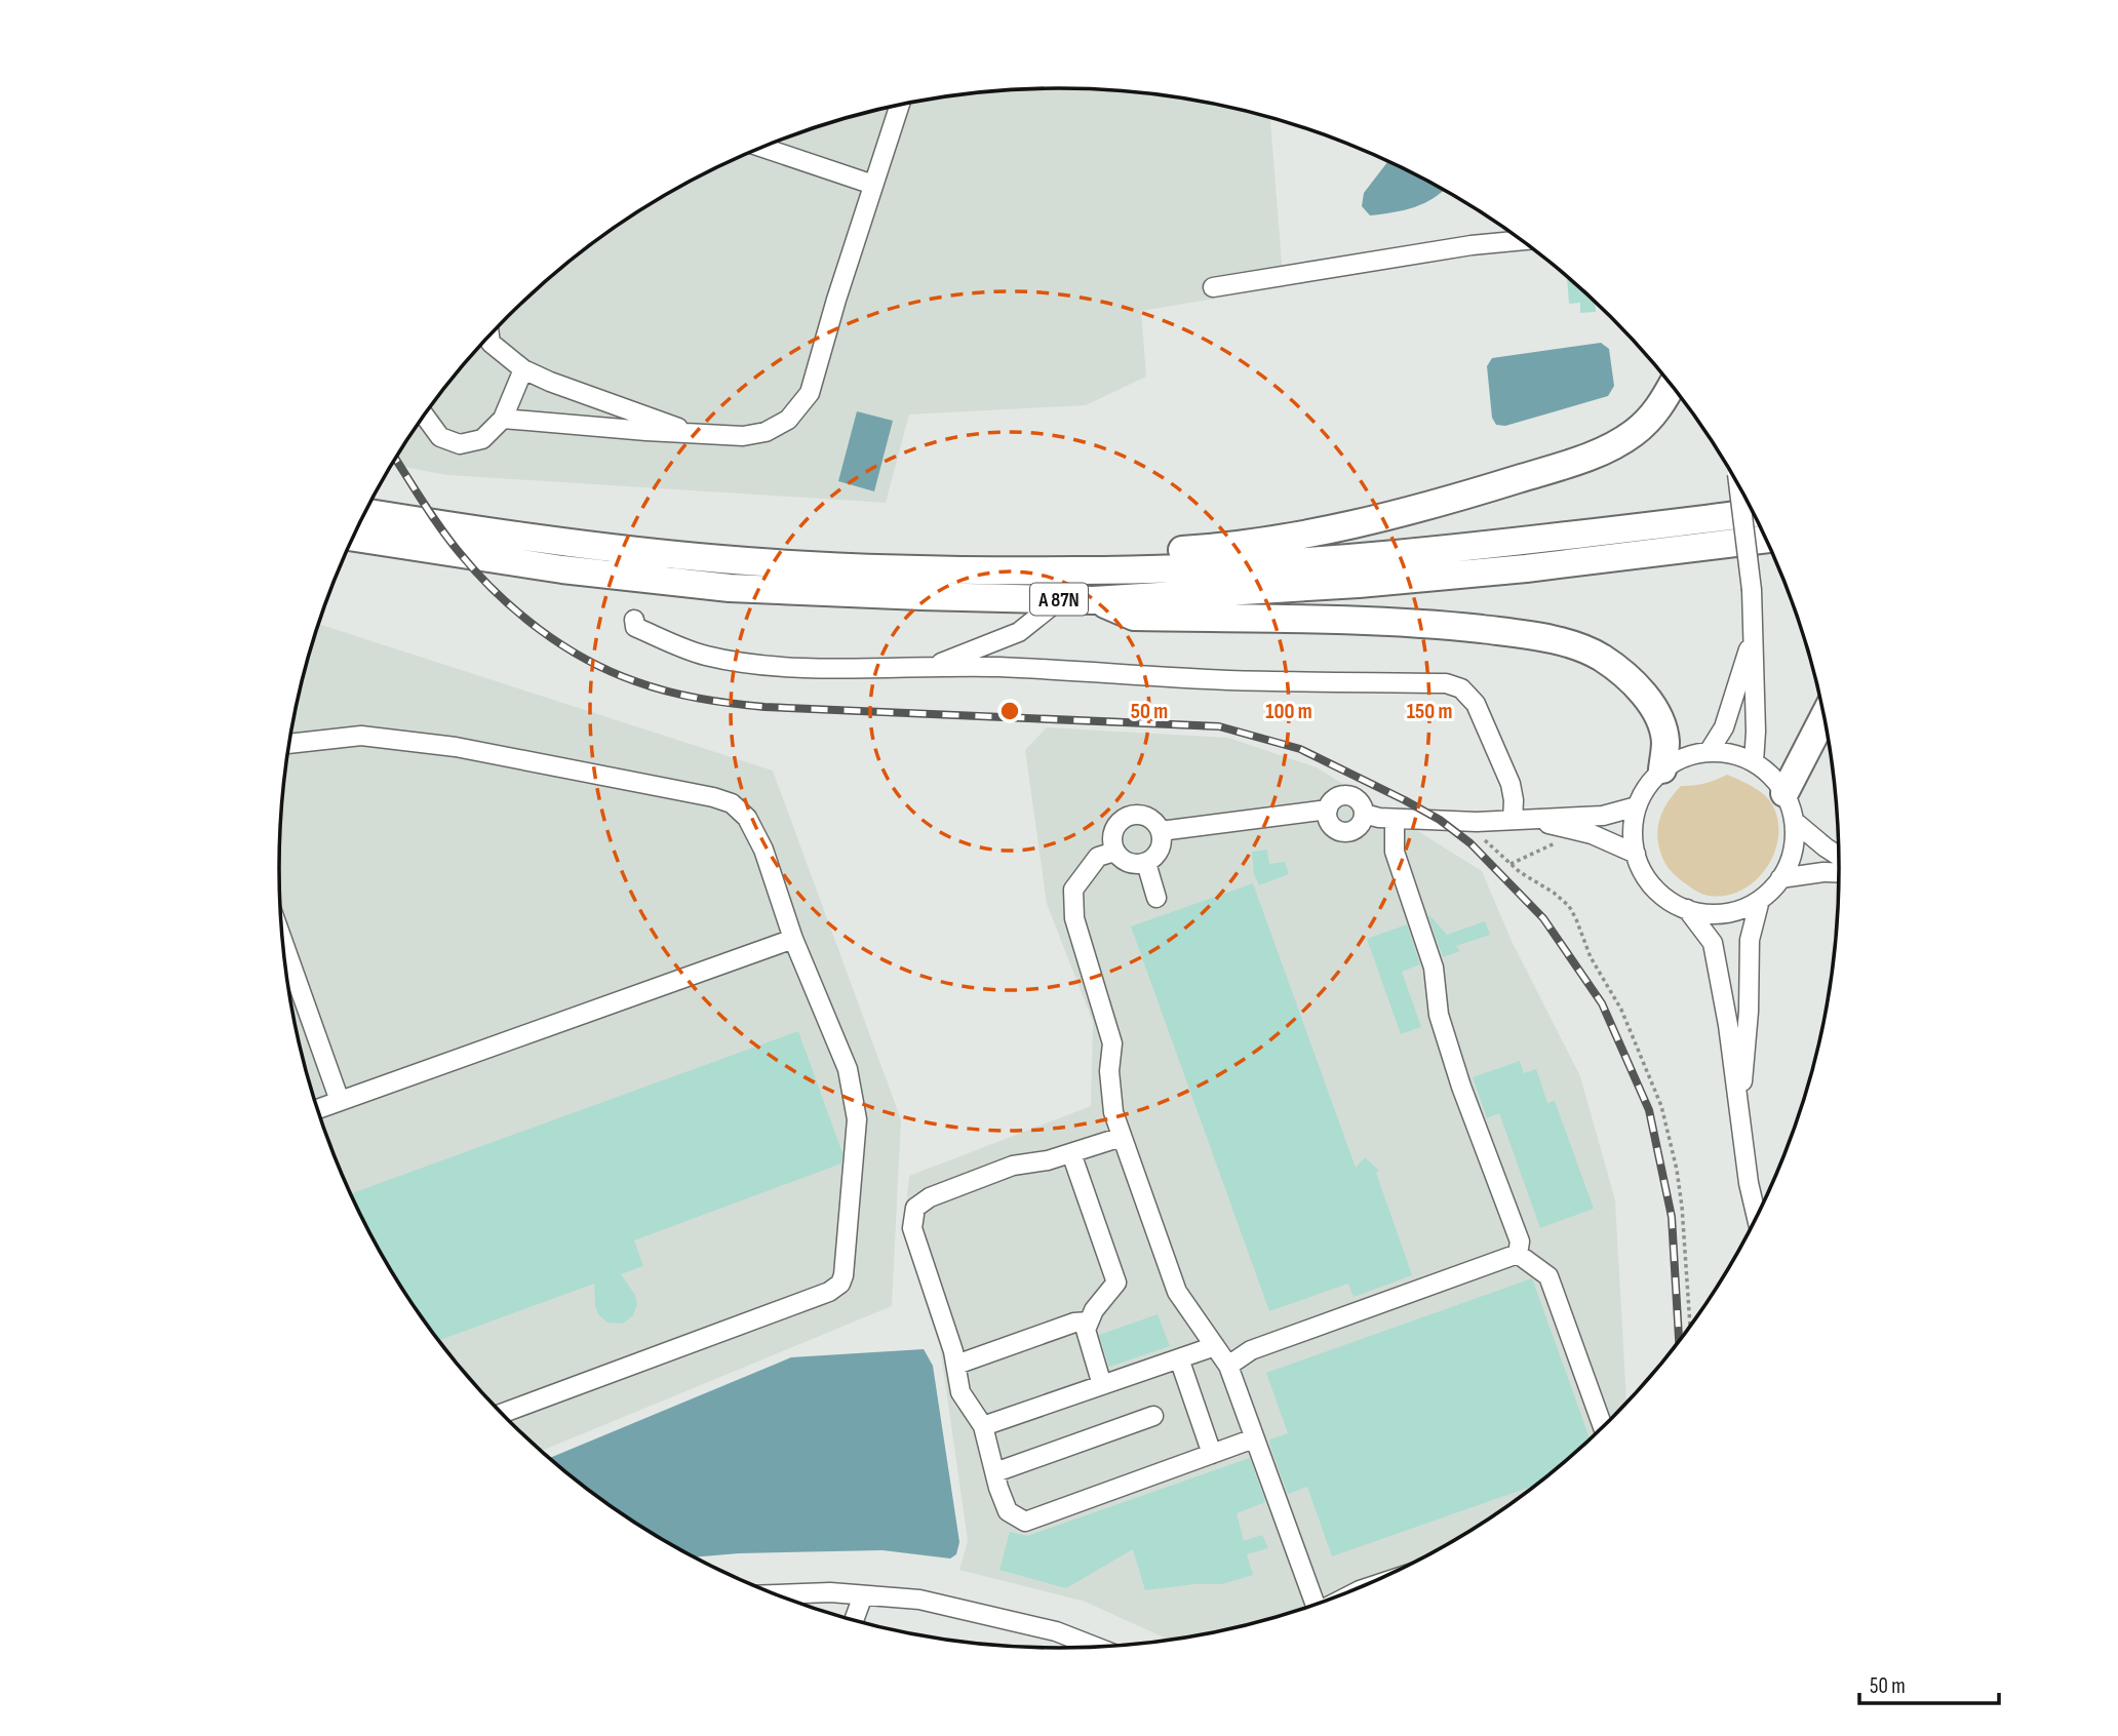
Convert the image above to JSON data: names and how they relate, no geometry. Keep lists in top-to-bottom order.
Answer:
{
  "streets": {
    "highway": ["A 87N"]
  },
  "scale_bar": "50 m",
  "rings": ["50 m", "100 m", "150 m"]
}
